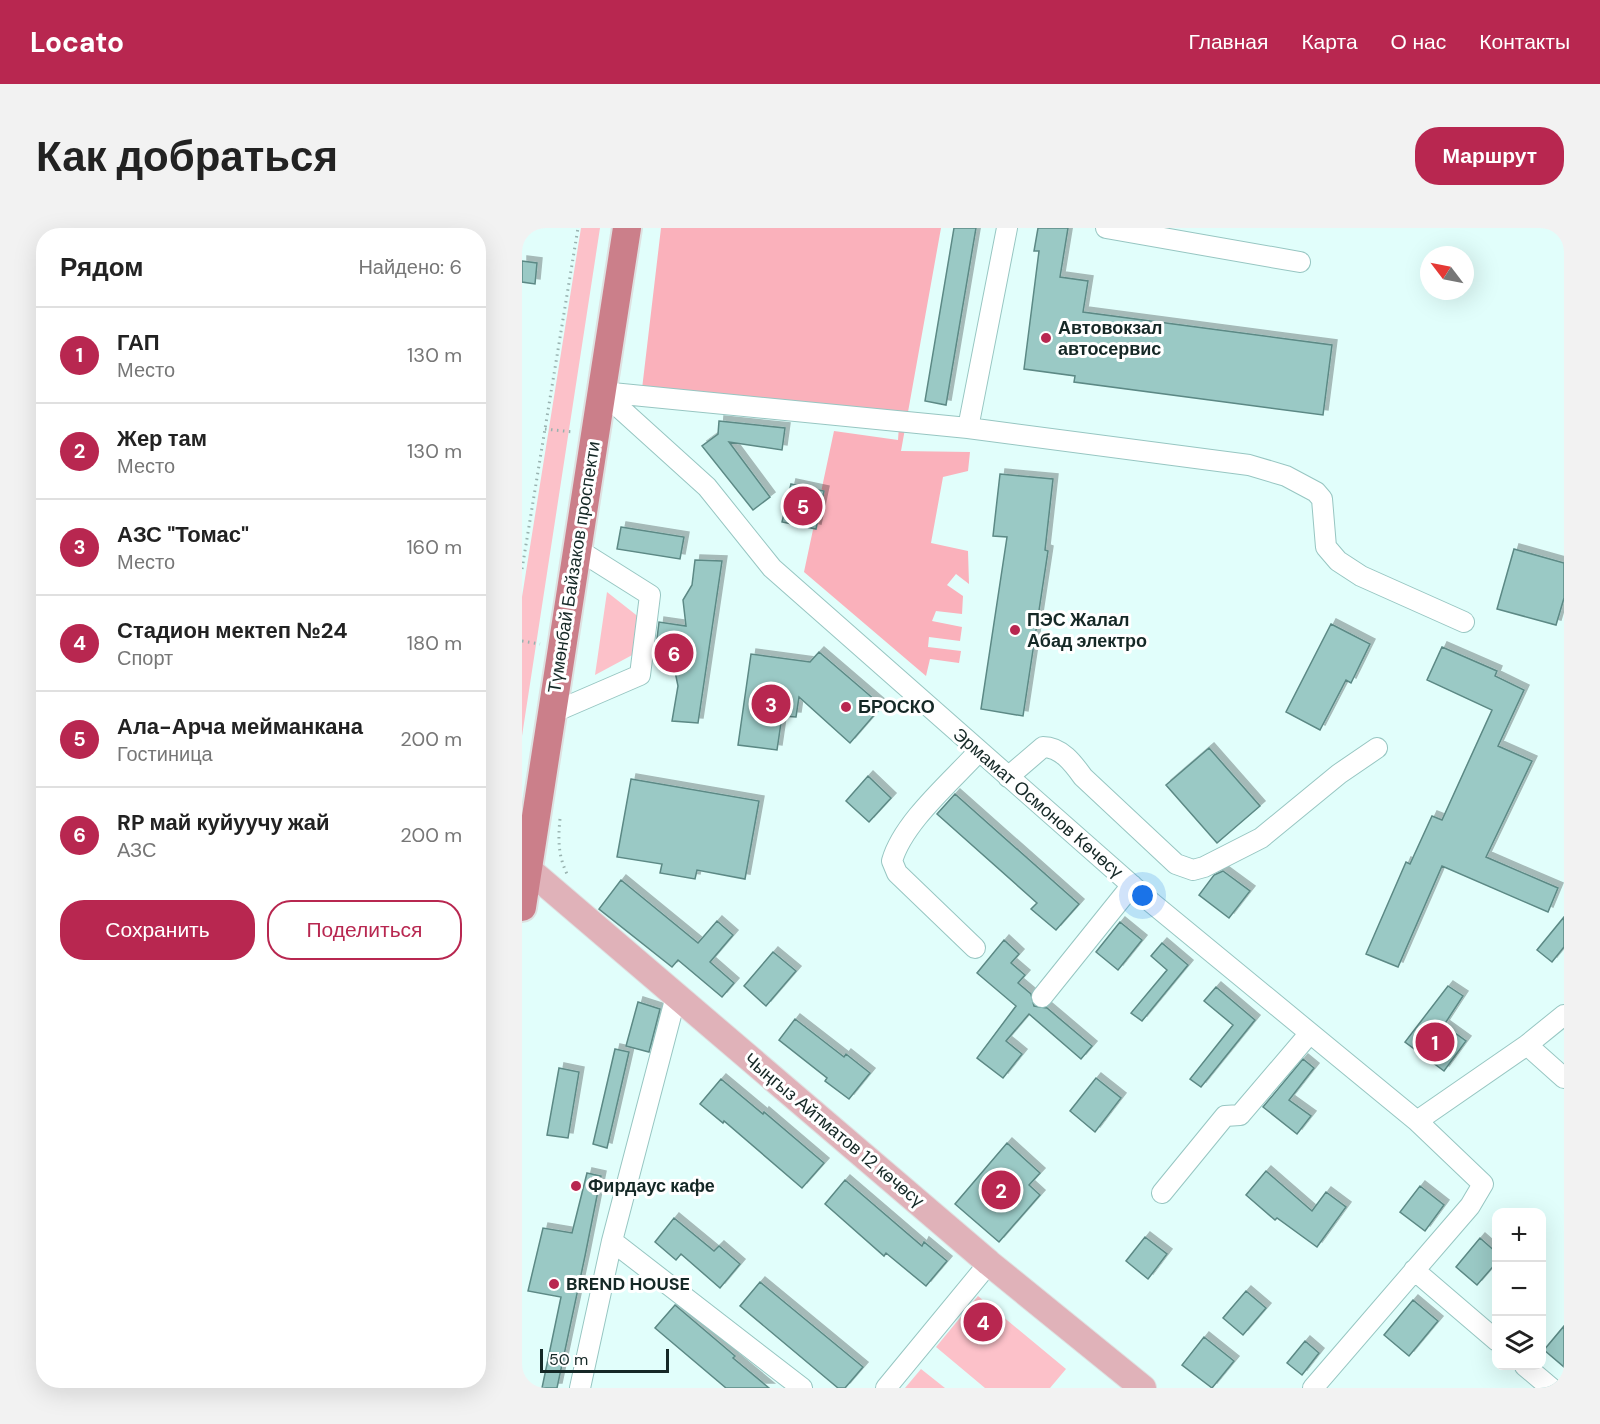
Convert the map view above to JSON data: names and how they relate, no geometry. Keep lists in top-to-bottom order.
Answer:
{
  "streets": {
    "highway": ["Түмөнбай Байзаков проспекти"],
    "main road": ["Чыңгыз Айтматов 12 көчөсү"],
    "street": ["Эрмамат Осмонов Көчөсү"]
  },
  "crossings": [
    ["Түмөнбай Байзаков проспекти", "Эрмамат Осмонов Көчөсү"],
    ["Түмөнбай Байзаков проспекти", "Чыңгыз Айтматов 12 көчөсү"]
  ],
  "places": [
    "Автовокзал автосервис",
    "ПЭС Жалал Абад электро",
    "БРОСКО",
    "Фирдаус кафе",
    "BREND HOUSE"
  ],
  "scale_bar": "50 m",
  "north": "top left",
  "page": {
    "header": "Locato",
    "nav": [
      "Главная",
      "Карта",
      "О нас",
      "Контакты"
    ],
    "buttons": [
      "Маршрут",
      ["Сохранить", "Поделиться"]
    ],
    "title": "Как добраться",
    "heading": ["Рядом", "Найдено: 6"],
    "list": [
      {
        "mark": "1",
        "name": "ГАП",
        "note": "Место",
        "value": "130 m"
      },
      {
        "mark": "2",
        "name": "Жер там",
        "note": "Место",
        "value": "130 m"
      },
      {
        "mark": "3",
        "name": "АЗС \"Томас\"",
        "note": "Место",
        "value": "160 m"
      },
      {
        "mark": "4",
        "name": "Стадион мектеп №24",
        "note": "Спорт",
        "value": "180 m"
      },
      {
        "mark": "5",
        "name": "Ала-Арча мейманкана",
        "note": "Гостиница",
        "value": "200 m"
      },
      {
        "mark": "6",
        "name": "RP май куйуучу жай",
        "note": "АЗС",
        "value": "200 m"
      }
    ],
    "pins": [
      "5",
      "6",
      "3",
      "1",
      "2",
      "4"
    ],
    "map_buttons": ["+", "−"],
    "scale": "50 m"
  }
}
